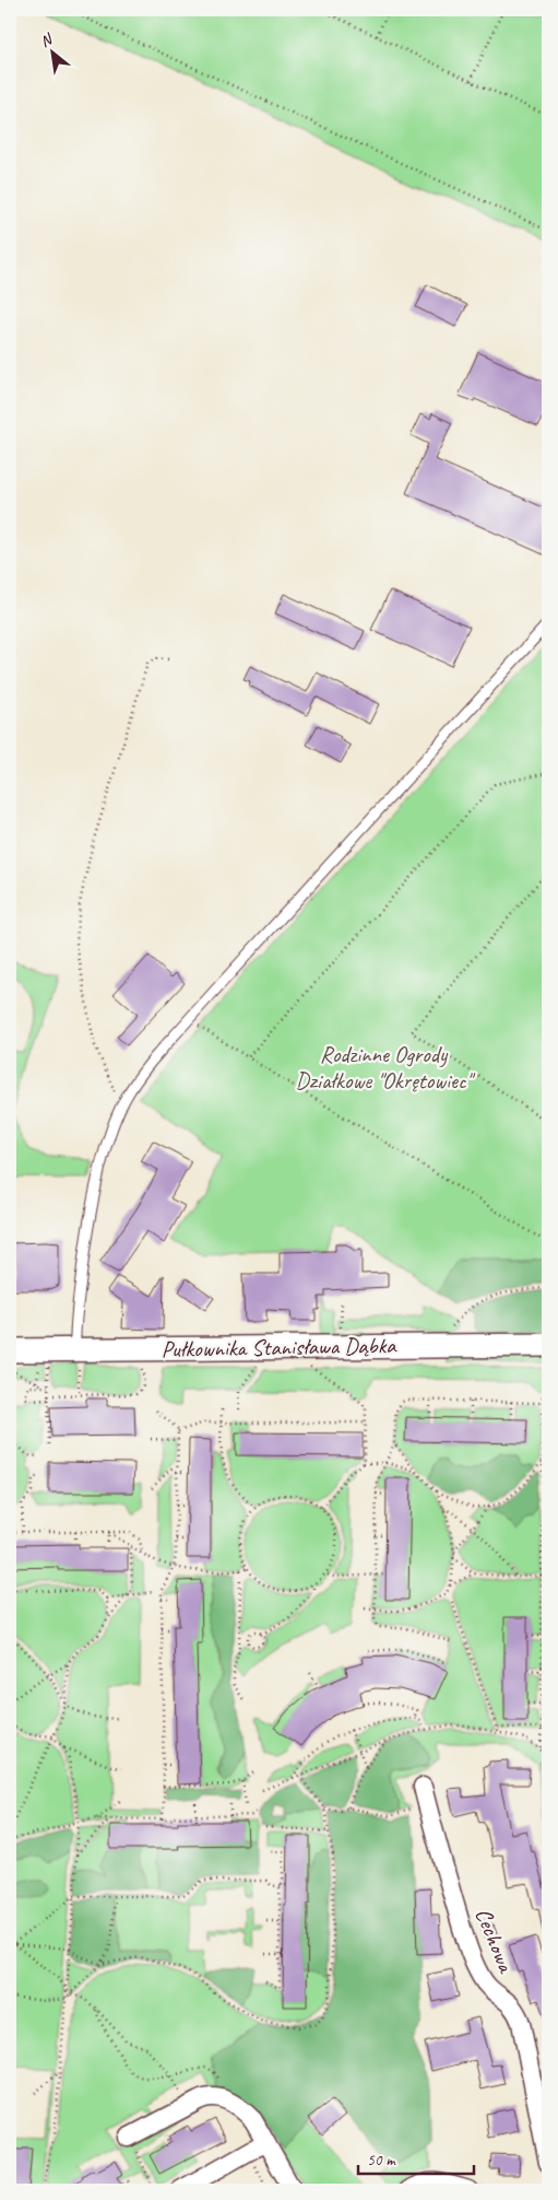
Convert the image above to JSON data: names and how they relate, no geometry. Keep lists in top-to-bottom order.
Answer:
{
  "streets": {
    "street": ["Pułkownika Stanisława Dąbka", "Cechowa"]
  },
  "parks": ["Rodzinne Ogrody Działkowe \"Okrętowiec\""],
  "scale_bar": "50 m",
  "north": "top left"
}
